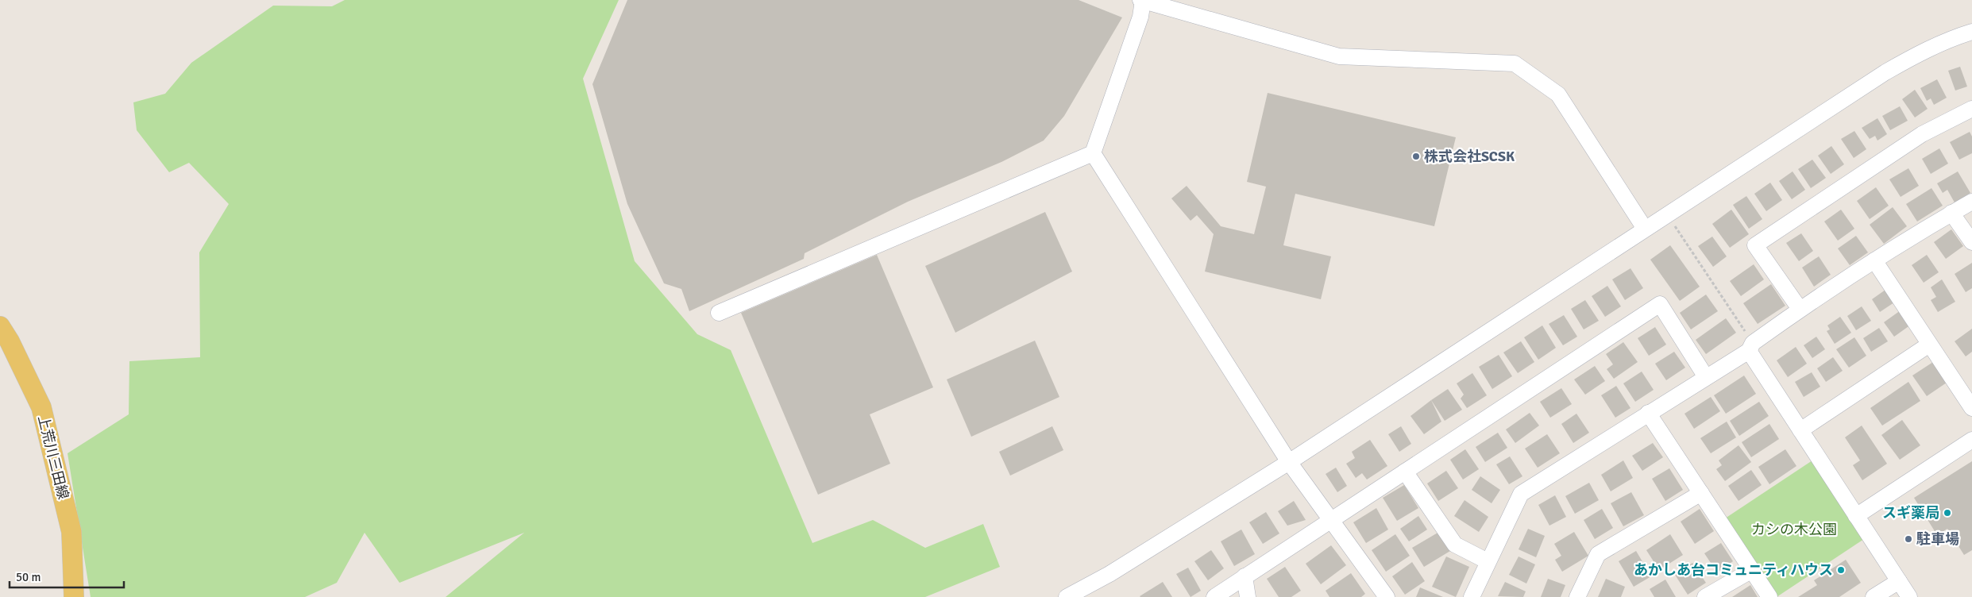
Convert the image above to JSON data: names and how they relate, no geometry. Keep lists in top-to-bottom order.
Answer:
{
  "streets": {
    "main road": ["上荒川三田線"]
  },
  "parks": ["カシの木公園"],
  "places": [
    "株式会社SCSK",
    "スギ薬局",
    "駐車場",
    "あかしあ台コミュニティハウス"
  ],
  "scale_bar": "50 m"
}
